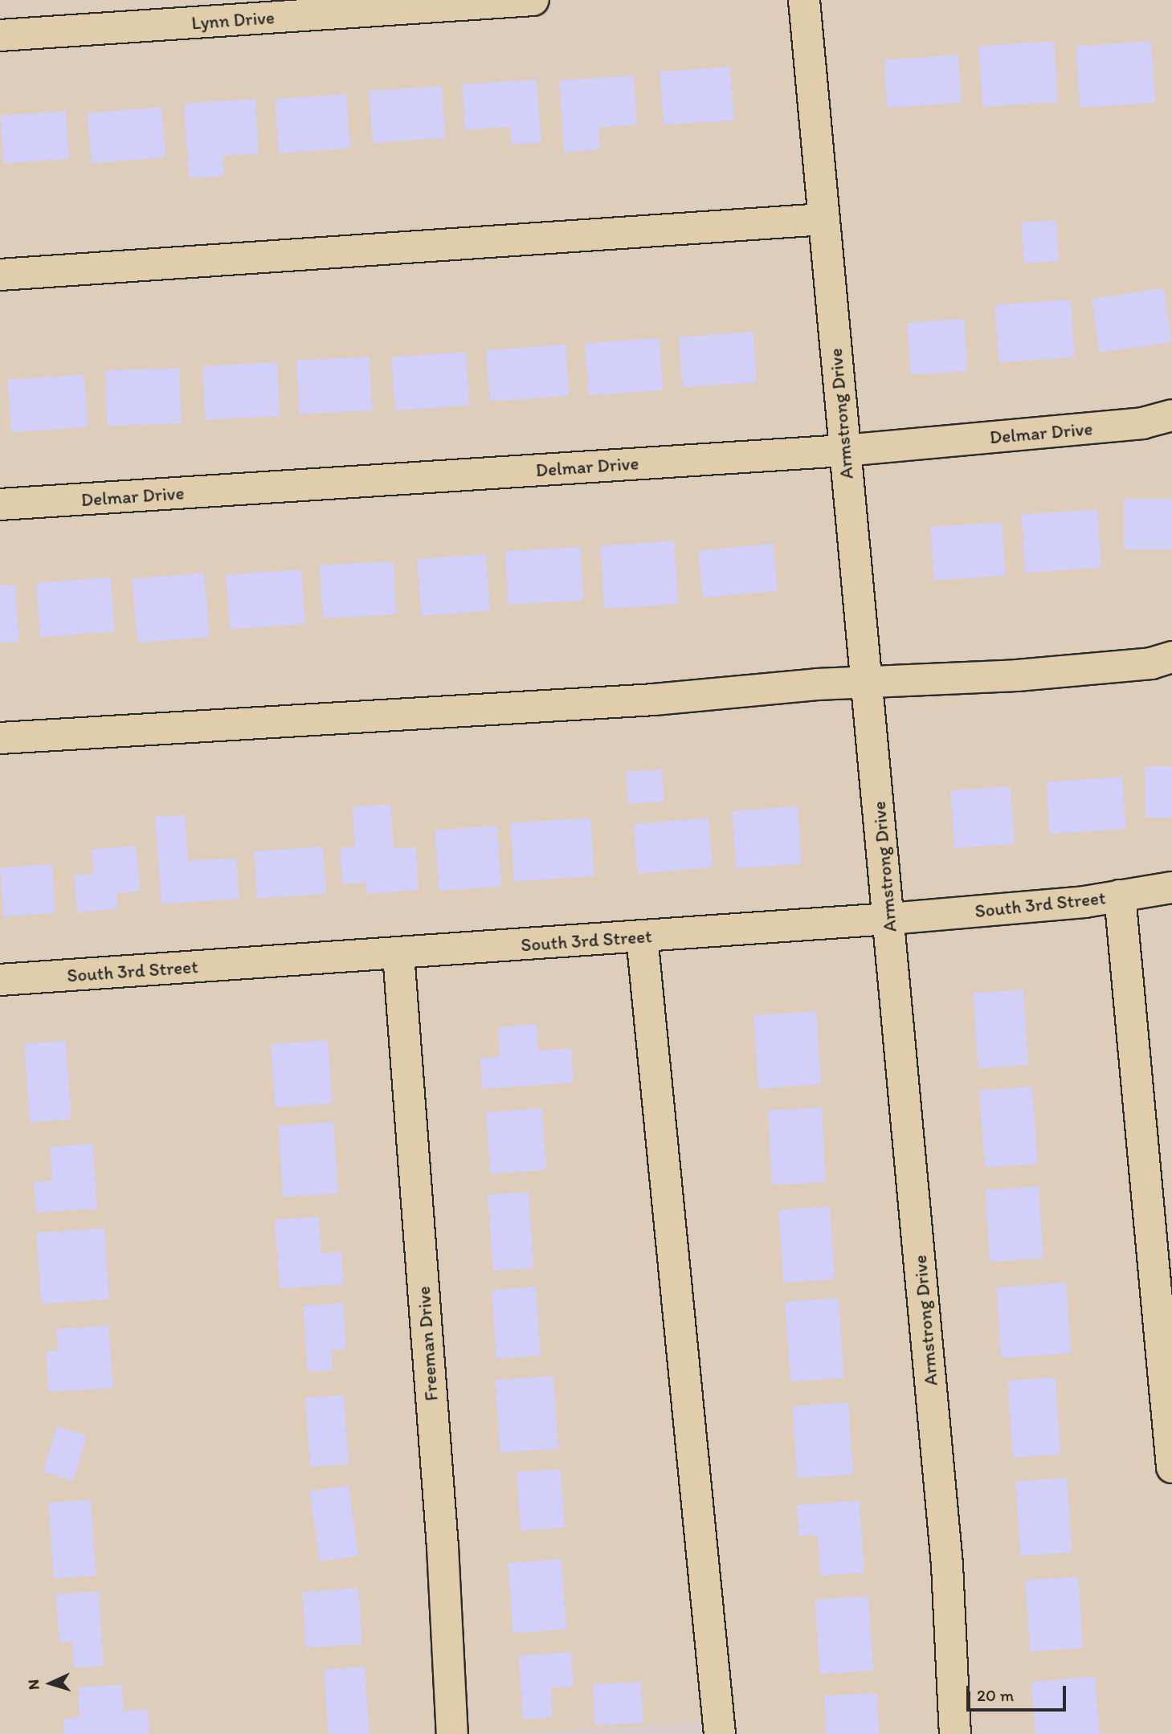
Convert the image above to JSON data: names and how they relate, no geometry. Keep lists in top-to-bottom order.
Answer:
{
  "streets": {
    "street": [
      "Lynn Drive",
      "Armstrong Drive",
      "Delmar Drive",
      "South 3rd Street",
      "Freeman Drive"
    ]
  },
  "crossings": [
    ["Armstrong Drive", "Delmar Drive"],
    ["Armstrong Drive", "South 3rd Street"],
    ["South 3rd Street", "Freeman Drive"]
  ],
  "scale_bar": "20 m",
  "north": "left"
}
